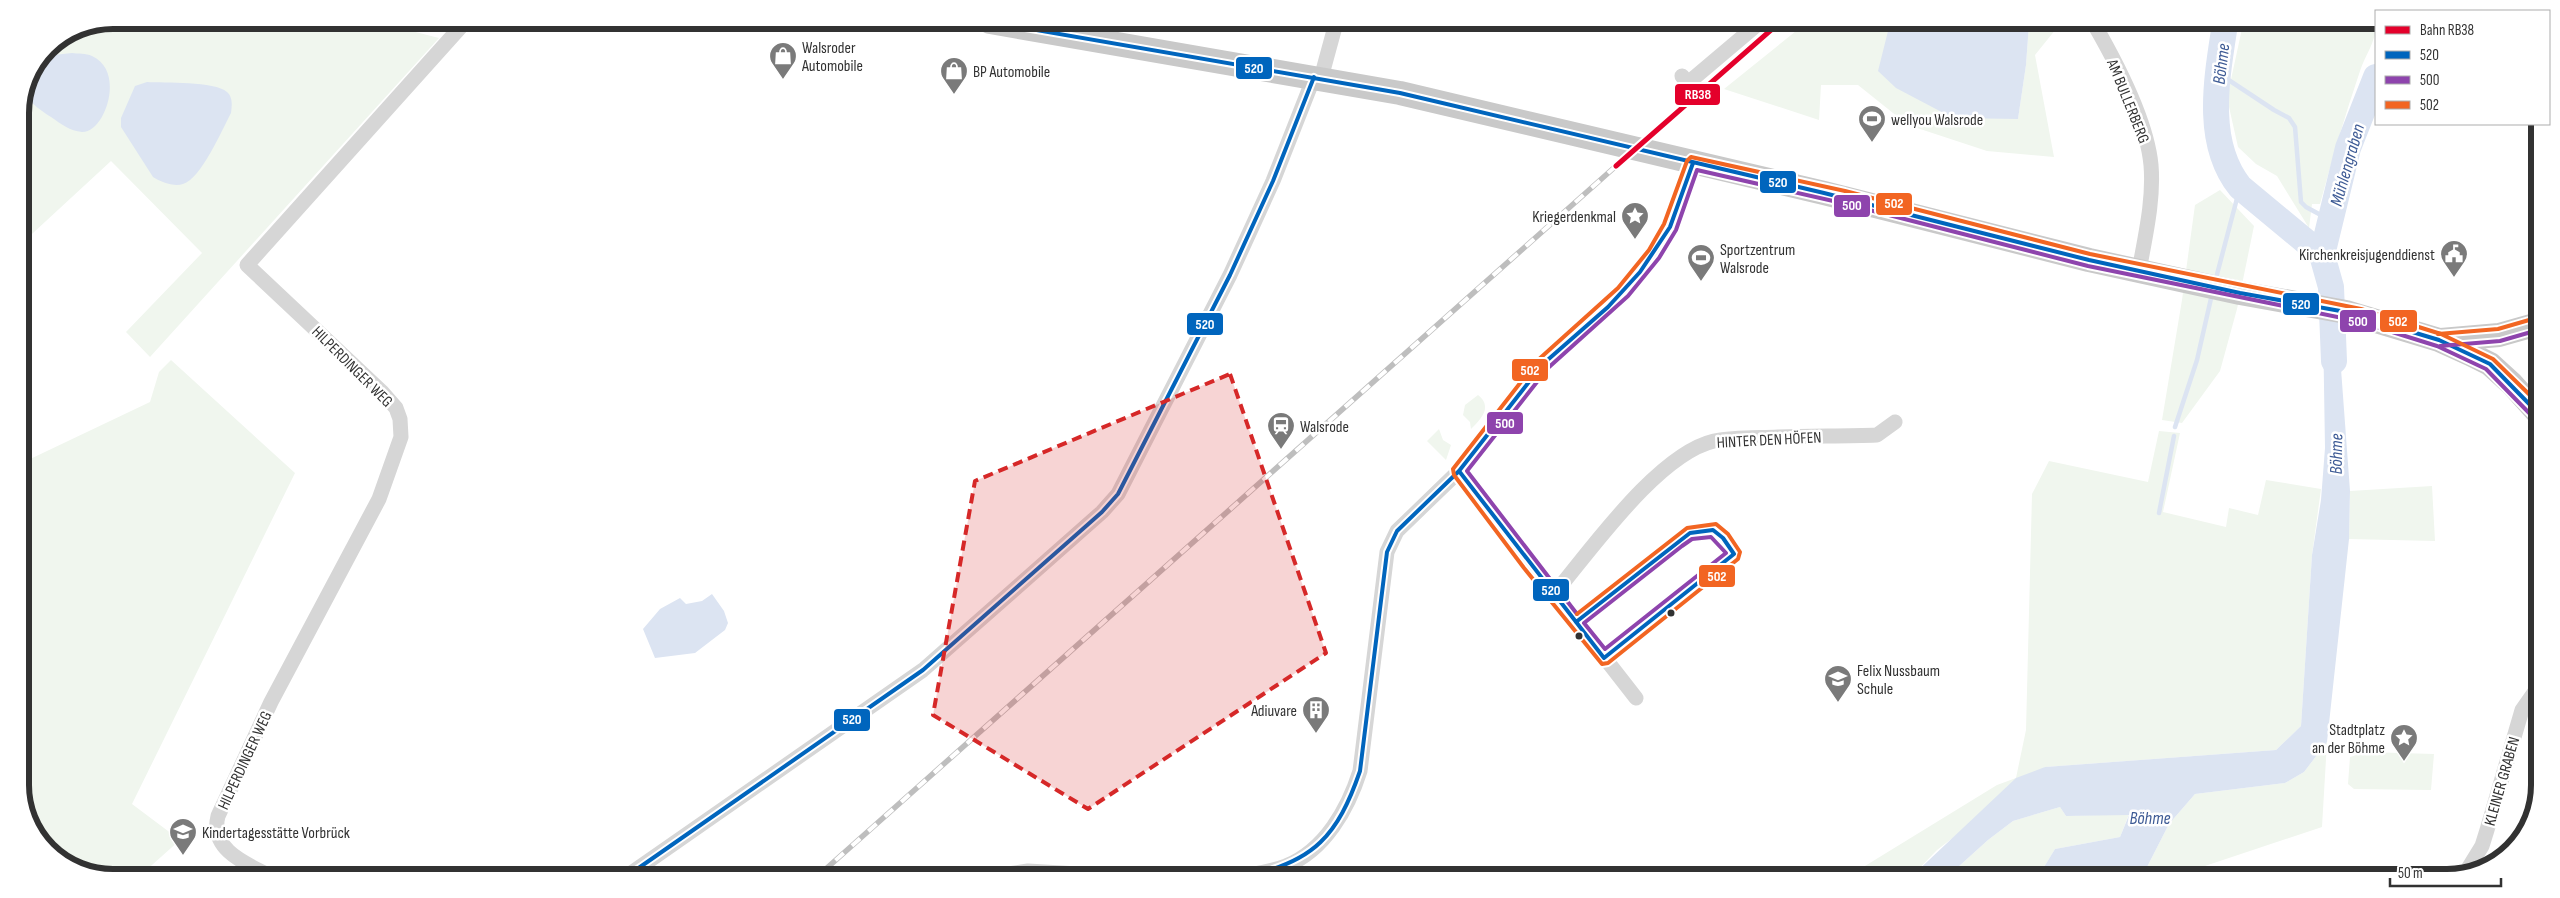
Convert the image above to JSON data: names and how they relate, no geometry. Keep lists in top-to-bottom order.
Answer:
{
  "streets": {
    "street": [
      "AM BULLERBERG",
      "HILPERDINGER WEG",
      "HINTER DEN HÖFEN",
      "KLEINER GRABEN"
    ]
  },
  "water": ["Böhme", "Mühlengraben"],
  "places": {
    "shop": ["Walsroder Automobile", "BP Automobile"],
    "sports": ["wellyou Walsrode", "Sportzentrum Walsrode"],
    "place": ["Kriegerdenkmal", "Stadtplatz an der Böhme"],
    "public building": ["Kirchenkreisjugenddienst"],
    "station": ["Walsrode"],
    "school or university": ["Felix Nussbaum Schule", "Kindertagesstätte Vorbrück"],
    "building": ["Adiuvare"]
  },
  "lines": [
    "rail line RB38",
    "transit line 520",
    "transit line 502",
    "transit line 500"
  ],
  "legend": [
    "Bahn RB38",
    "520",
    "500",
    "502"
  ],
  "scale_bar": "50 m"
}
